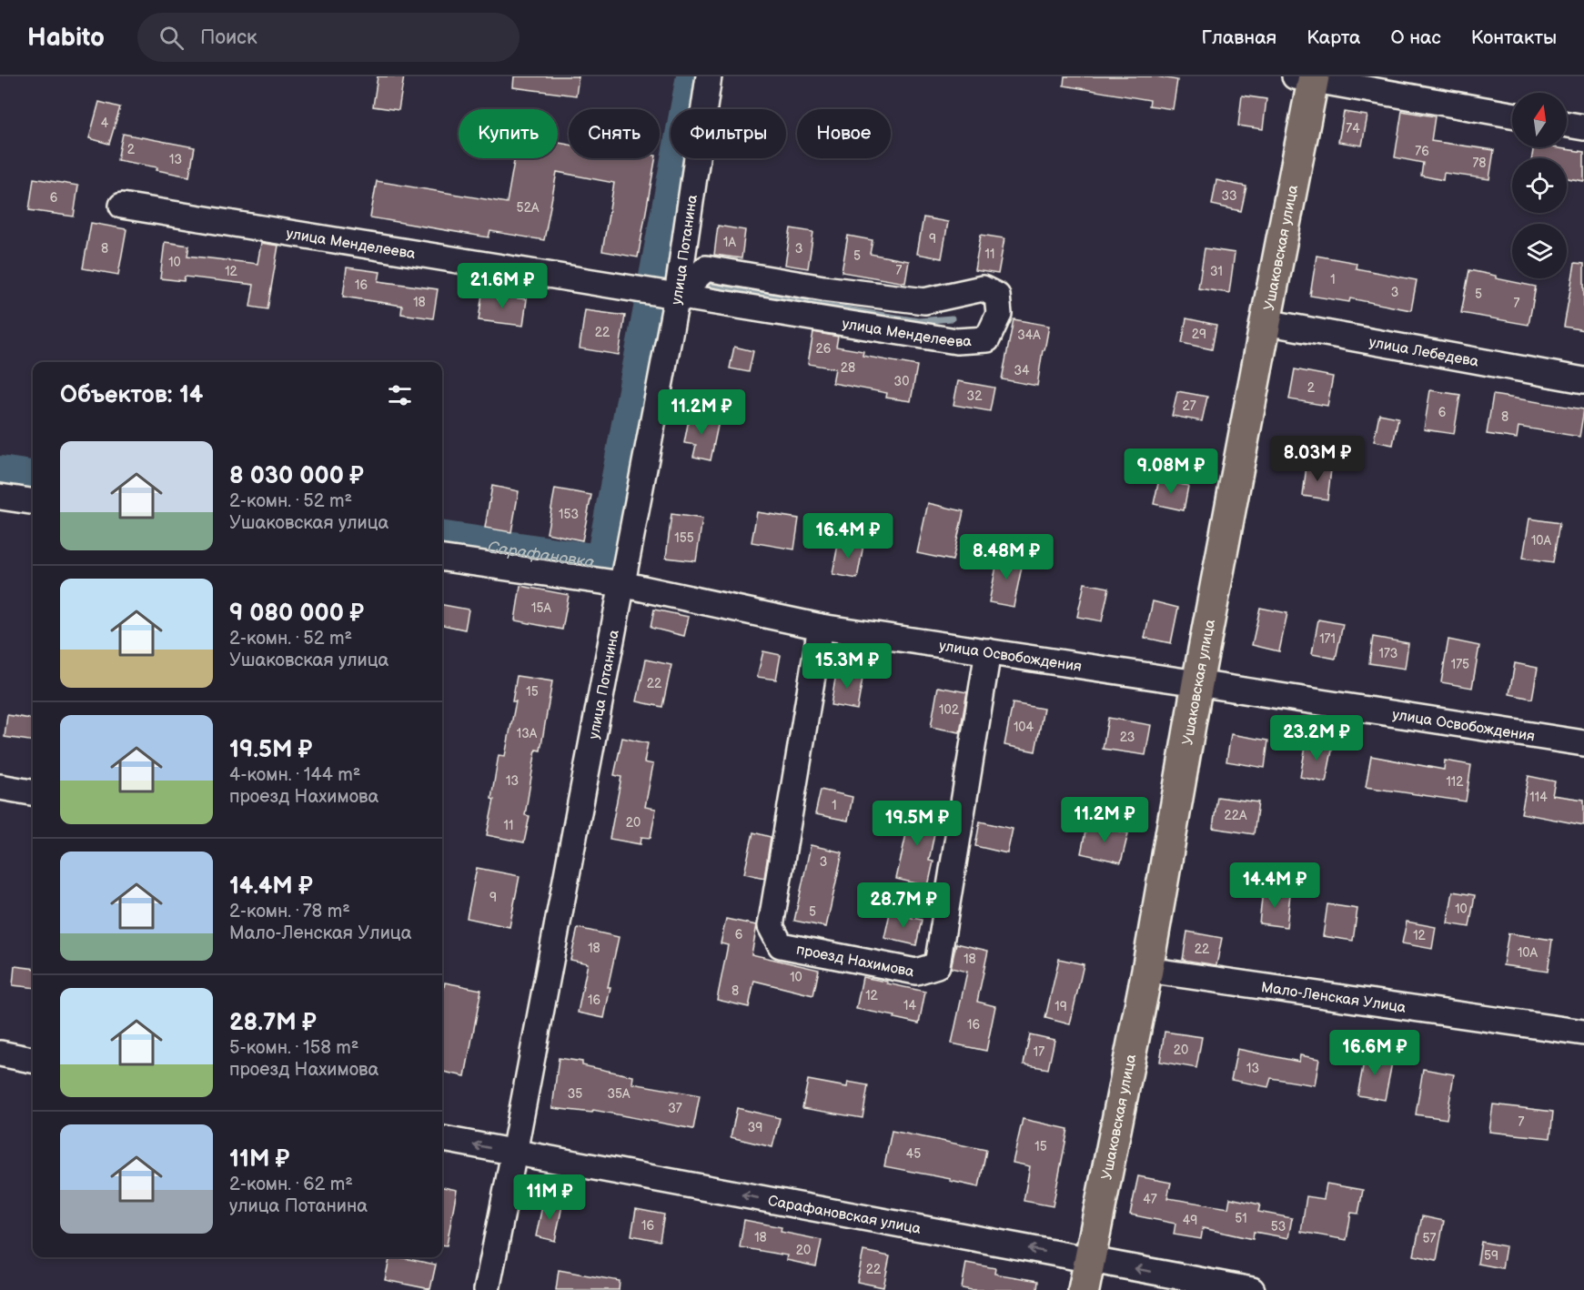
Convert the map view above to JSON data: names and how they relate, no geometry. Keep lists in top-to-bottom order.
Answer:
{
  "streets": {
    "main road": ["Ушаковская улица"],
    "street": [
      "улица Менделеева",
      "улица Потанина",
      "улица Лебедева",
      "улица Освобождения",
      "проезд Нахимова",
      "Мало-Ленская Улица",
      "Сарафановская улица"
    ]
  },
  "crossings": [
    ["улица Менделеева", "улица Потанина"],
    ["Ушаковская улица", "улица Лебедева"],
    ["Ушаковская улица", "улица Освобождения"],
    ["Ушаковская улица", "Мало-Ленская Улица"],
    ["Ушаковская улица", "Сарафановская улица"],
    ["улица Потанина", "улица Освобождения"],
    ["улица Потанина", "Сарафановская улица"],
    ["улица Освобождения", "проезд Нахимова"]
  ],
  "one_way": ["Сарафановская улица"],
  "water": ["Сарафановка"],
  "house_numbers": [
    "4",
    "74",
    "2",
    "76",
    "13",
    "78",
    "33",
    "6",
    "52А",
    "9",
    "1А",
    "8",
    "3",
    "11",
    "5",
    "10",
    "7",
    "12",
    "31",
    "1",
    "16",
    "3",
    "5",
    "18",
    "7",
    "22",
    "29",
    "34А",
    "26",
    "28",
    "34",
    "30",
    "2",
    "32",
    "27",
    "6",
    "8",
    "153",
    "155",
    "10А",
    "15А",
    "171",
    "173",
    "175",
    "22",
    "15",
    "102",
    "104",
    "13А",
    "23",
    "13",
    "112",
    "114",
    "1",
    "22А",
    "20",
    "11",
    "3",
    "9",
    "10",
    "5",
    "6",
    "12",
    "18",
    "22",
    "10А",
    "18",
    "10",
    "8",
    "12",
    "16",
    "14",
    "19",
    "16",
    "20",
    "17",
    "13",
    "35",
    "35А",
    "37",
    "7",
    "39",
    "15",
    "45",
    "47",
    "51",
    "49",
    "16",
    "53",
    "18",
    "57",
    "20",
    "59",
    "22"
  ],
  "north": "top",
  "page": {
    "header": "Habito",
    "search": "Поиск",
    "nav": [
      "Главная",
      "Карта",
      "О нас",
      "Контакты"
    ],
    "chip": [
      "Купить",
      "Снять",
      "Фильтры",
      "Новое"
    ],
    "price": [
      "21.6M ₽",
      "11.2M ₽",
      "8.03M ₽",
      "9.08M ₽",
      "16.4M ₽",
      "8.48M ₽",
      "15.3M ₽",
      "23.2M ₽",
      "11.2M ₽",
      "19.5M ₽",
      "14.4M ₽",
      "28.7M ₽",
      "16.6M ₽",
      "11M ₽"
    ],
    "heading": "Объектов: 14",
    "list": [
      {
        "name": "8 030 000 ₽",
        "note": "2-комн. · 52 m² · Ушаковская улица"
      },
      {
        "name": "9 080 000 ₽",
        "note": "2-комн. · 52 m² · Ушаковская улица"
      },
      {
        "name": "19.5M ₽",
        "note": "4-комн. · 144 m² · проезд Нахимова"
      },
      {
        "name": "14.4M ₽",
        "note": "2-комн. · 78 m² · Мало-Ленская Улица"
      },
      {
        "name": "28.7M ₽",
        "note": "5-комн. · 158 m² · проезд Нахимова"
      },
      {
        "name": "11M ₽",
        "note": "2-комн. · 62 m² · улица Потанина"
      }
    ]
  }
}
